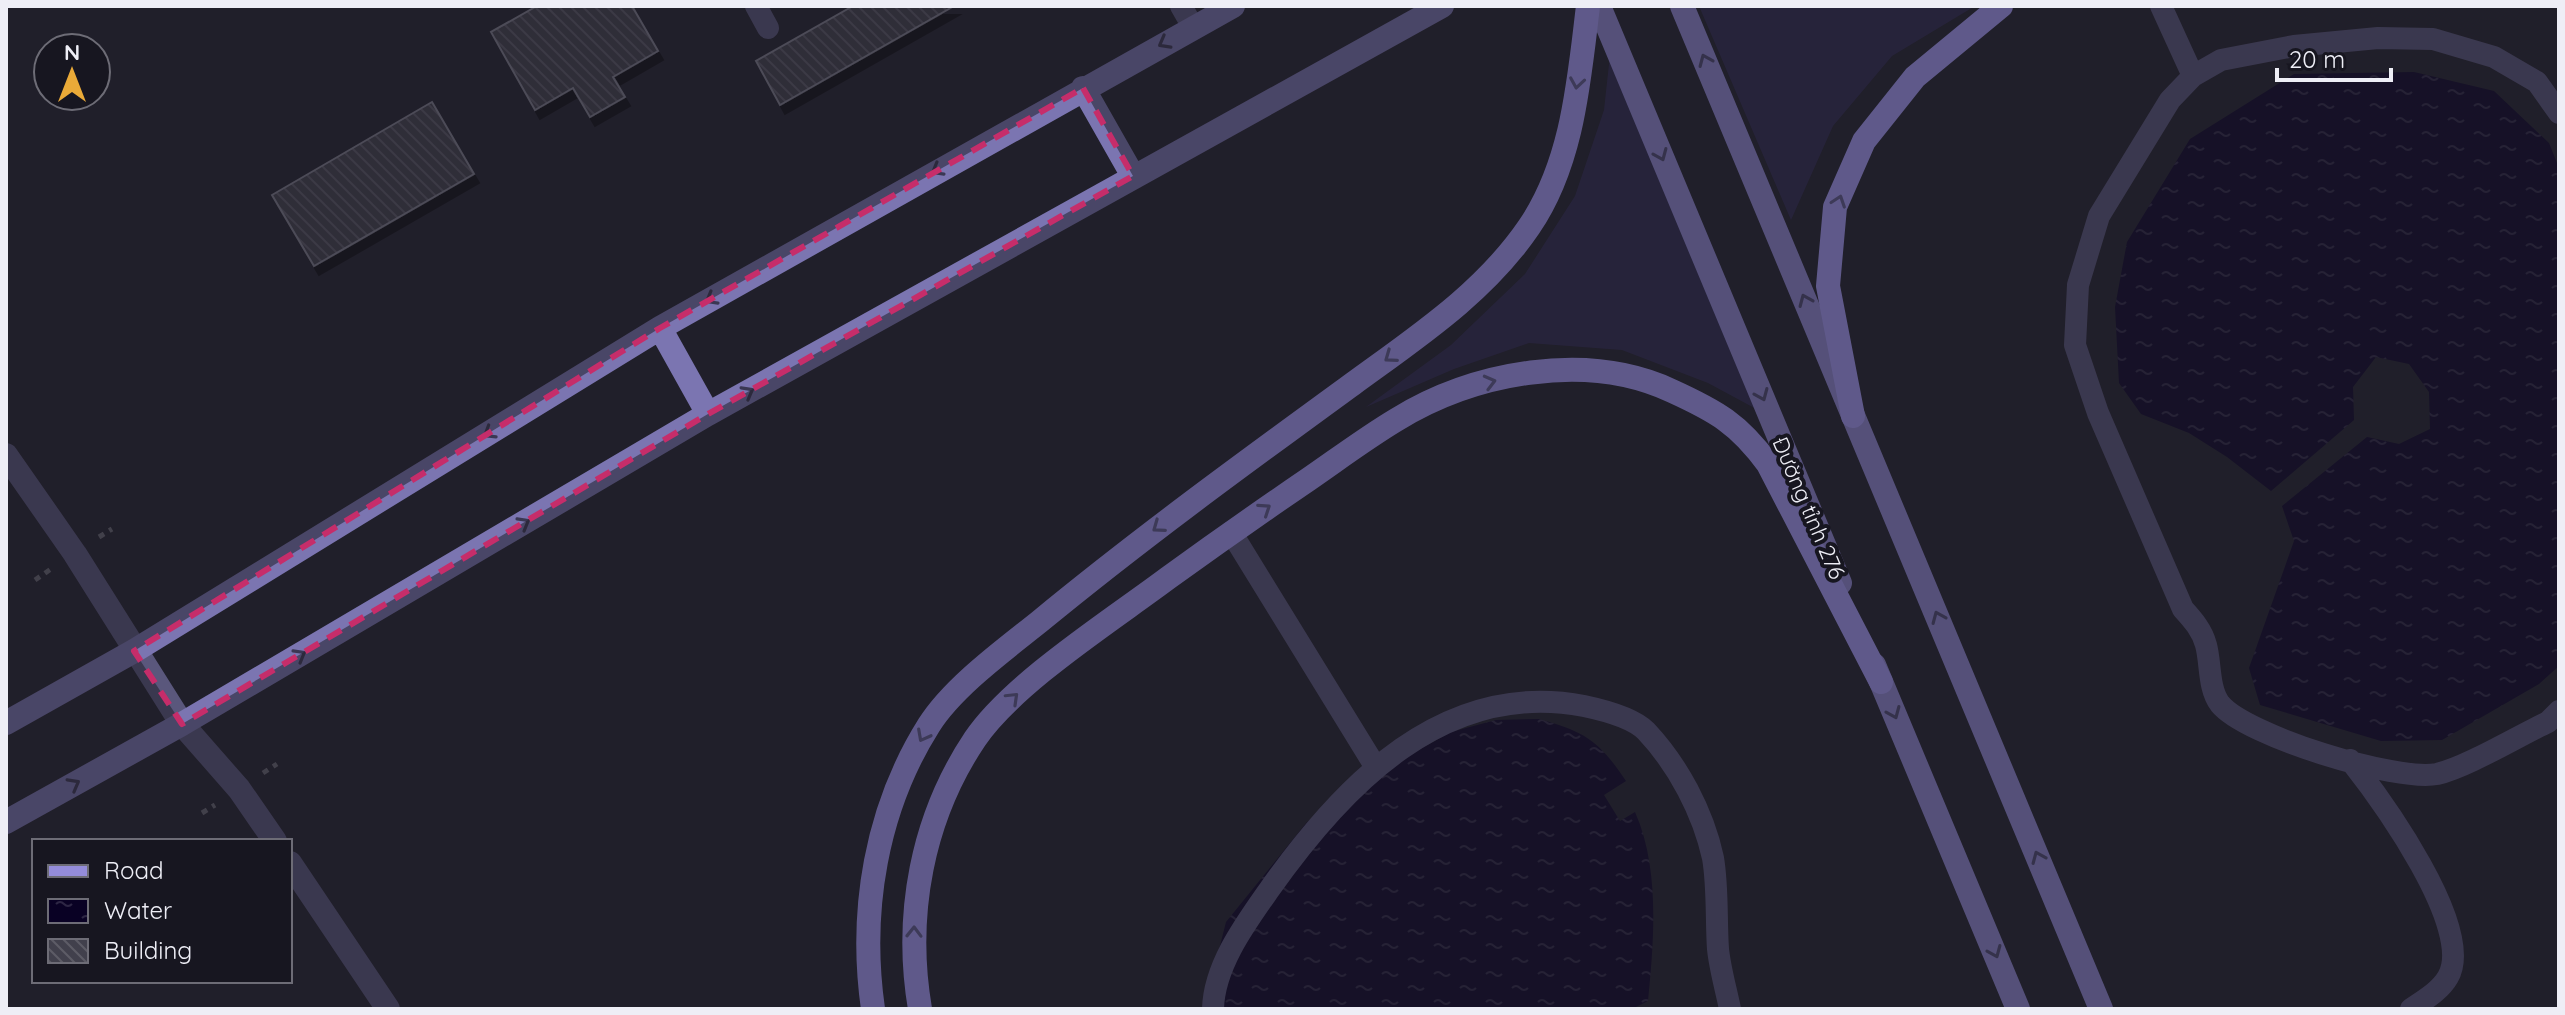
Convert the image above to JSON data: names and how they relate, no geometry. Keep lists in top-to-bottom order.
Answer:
{
  "streets": {
    "main road": ["Đường tỉnh 276"]
  },
  "legend": ["Road", "Water", "Building"],
  "scale_bar": "20 m",
  "north": "top"
}
